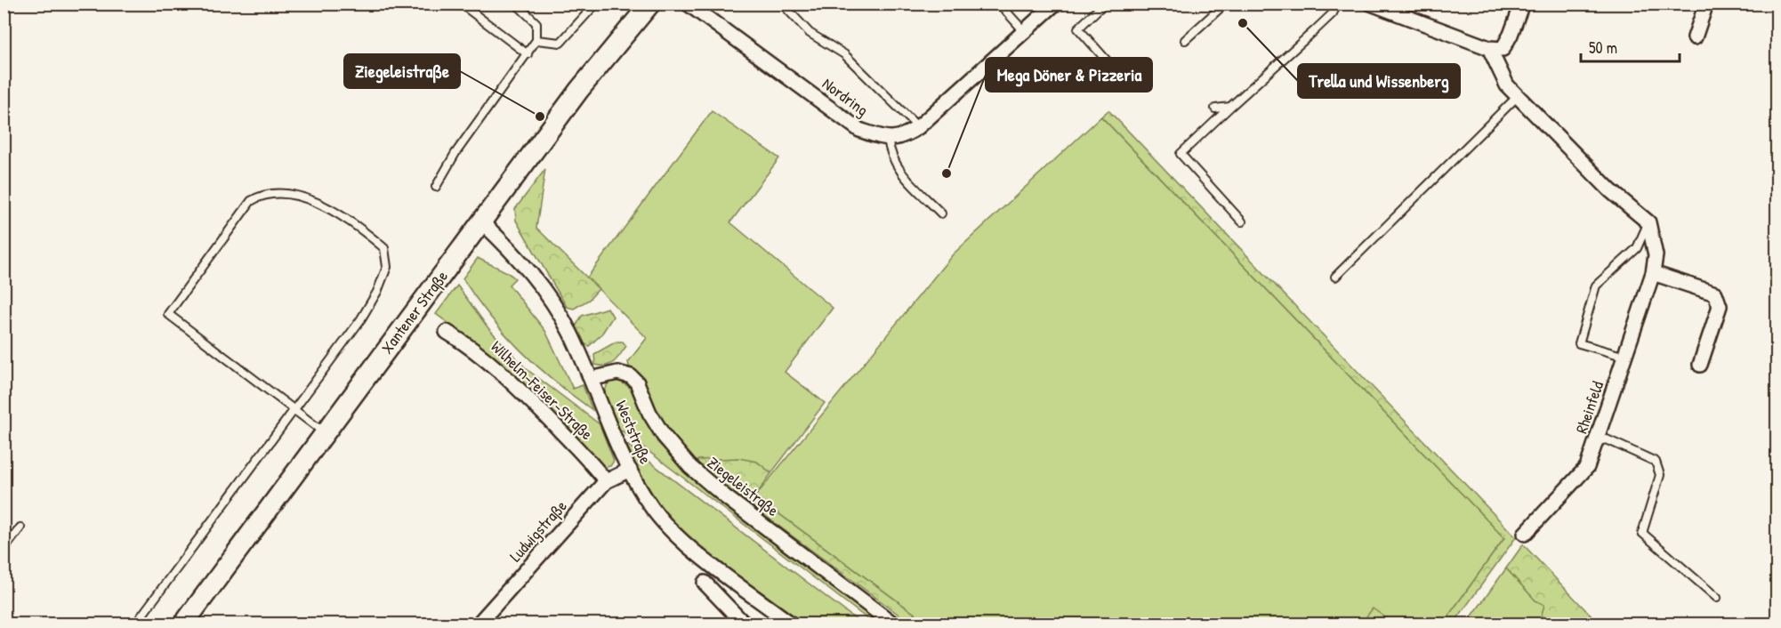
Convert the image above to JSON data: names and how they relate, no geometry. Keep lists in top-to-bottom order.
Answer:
{
  "streets": {
    "main road": ["Xantener Straße"],
    "street": [
      "Nordring",
      "Wilhelm-Feiser-Straße",
      "Rheinfeld",
      "Weststraße",
      "Ziegeleistraße",
      "Ludwigstraße"
    ]
  },
  "crossings": [
    ["Xantener Straße", "Weststraße"],
    ["Wilhelm-Feiser-Straße", "Ludwigstraße"],
    ["Weststraße", "Ziegeleistraße"],
    ["Weststraße", "Ludwigstraße"]
  ],
  "places": ["Trella und Wissenberg", "Ziegeleistraße", "Mega Döner & Pizzeria"],
  "scale_bar": "50 m"
}
